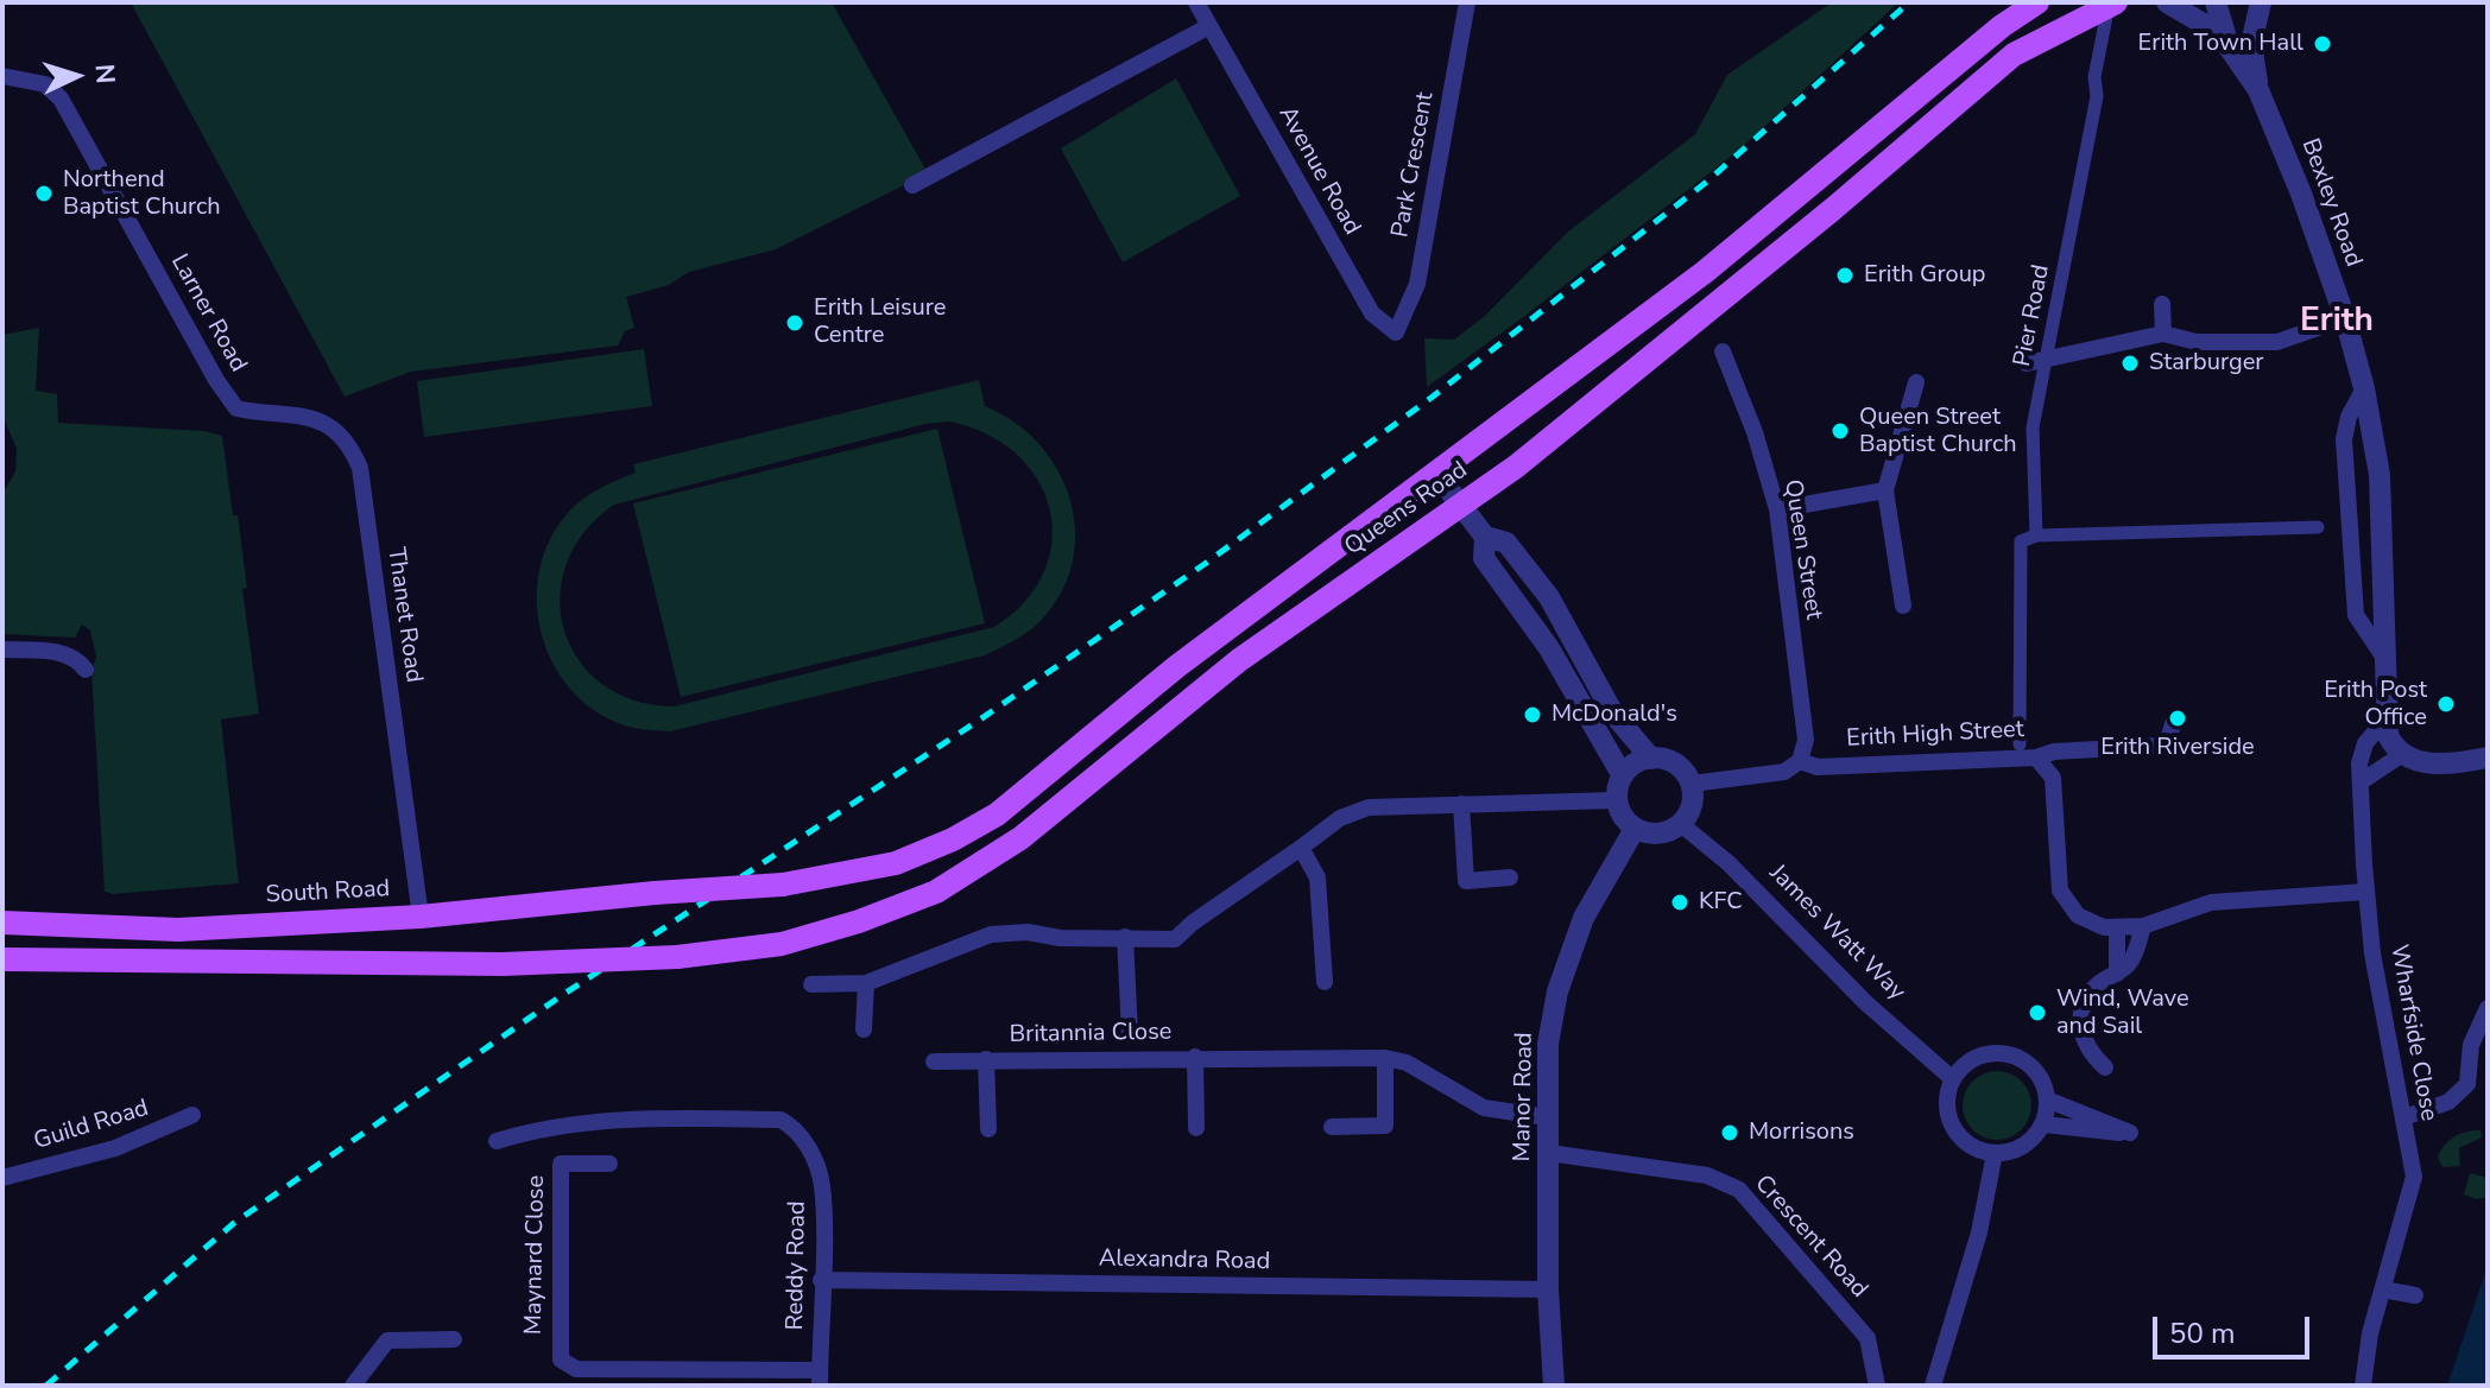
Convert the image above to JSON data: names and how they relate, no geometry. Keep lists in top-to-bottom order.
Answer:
{
  "streets": {
    "main road": ["Queens Road", "South Road"],
    "street": [
      "Park Crescent",
      "Avenue Road",
      "Bexley Road",
      "Larner Road",
      "Pier Road",
      "Queen Street",
      "Thanet Road",
      "Erith High Street",
      "James Watt Way",
      "Wharfside Close",
      "Britannia Close",
      "Manor Road",
      "Guild Road",
      "Crescent Road",
      "Maynard Close",
      "Alexandra Road",
      "Reddy Road"
    ]
  },
  "crossings": [
    ["Park Crescent", "Avenue Road"],
    ["Bexley Road", "Wharfside Close"],
    ["Larner Road", "Thanet Road"],
    ["Pier Road", "Queens Road"],
    ["Queens Road", "South Road"],
    ["Queen Street", "Erith High Street"],
    ["Thanet Road", "South Road"],
    ["Erith High Street", "James Watt Way"],
    ["Erith High Street", "Manor Road"],
    ["James Watt Way", "Manor Road"],
    ["Britannia Close", "Manor Road"],
    ["Manor Road", "Crescent Road"],
    ["Manor Road", "Alexandra Road"],
    ["Maynard Close", "Reddy Road"],
    ["Alexandra Road", "Reddy Road"]
  ],
  "districts": ["Erith"],
  "places": [
    "Erith Town Hall",
    "Northend Baptist Church",
    "Erith Group",
    "Erith Leisure Centre",
    "Starburger",
    "Queen Street Baptist Church",
    "Erith Post Office",
    "McDonald's",
    "Erith Riverside",
    "KFC",
    "Wind, Wave and Sail",
    "Morrisons"
  ],
  "scale_bar": "50 m",
  "north": "right"
}
